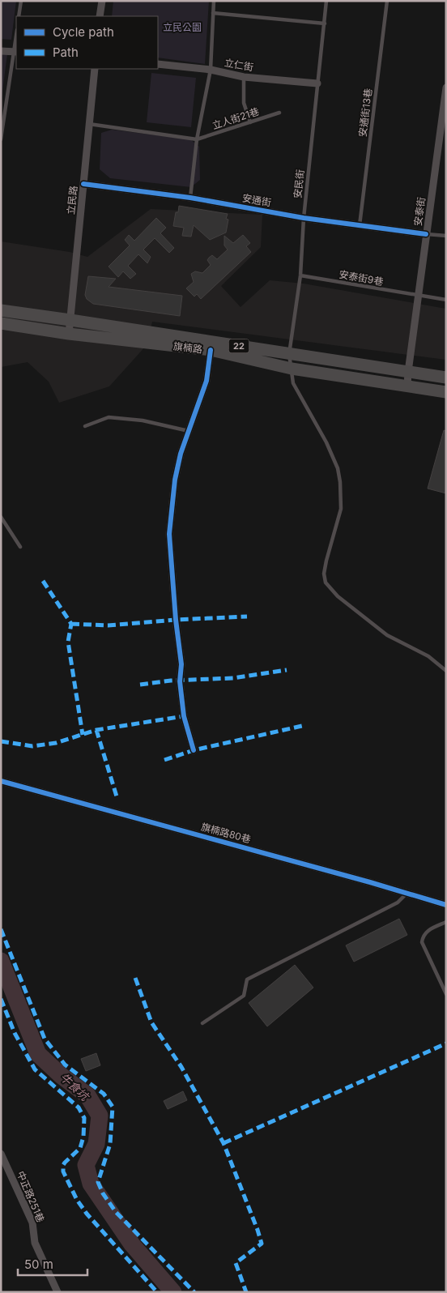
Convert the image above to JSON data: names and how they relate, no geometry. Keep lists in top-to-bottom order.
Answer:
{
  "streets": {
    "main road": ["22", "旗楠路"],
    "street": [
      "立仁街",
      "立民路",
      "安通街",
      "安泰街",
      "旗楠路80巷",
      "中正路251巷"
    ],
    "lane": [
      "安通街13巷",
      "立人街21巷",
      "安民街",
      "安泰街9巷"
    ]
  },
  "crossings": [
    ["立仁街", "安民街"],
    ["安通街13巷", "安通街"],
    ["安民街", "安通街"],
    ["安民街", "安泰街9巷"],
    ["安民街", "旗楠路"],
    ["立民路", "安通街"],
    ["立民路", "旗楠路"],
    ["安通街", "安泰街"],
    ["安泰街", "安泰街9巷"],
    ["安泰街", "旗楠路"]
  ],
  "water": ["牛食坑"],
  "parks": ["立民公園"],
  "legend": ["Cycle path", "Path"],
  "scale_bar": "50 m"
}
